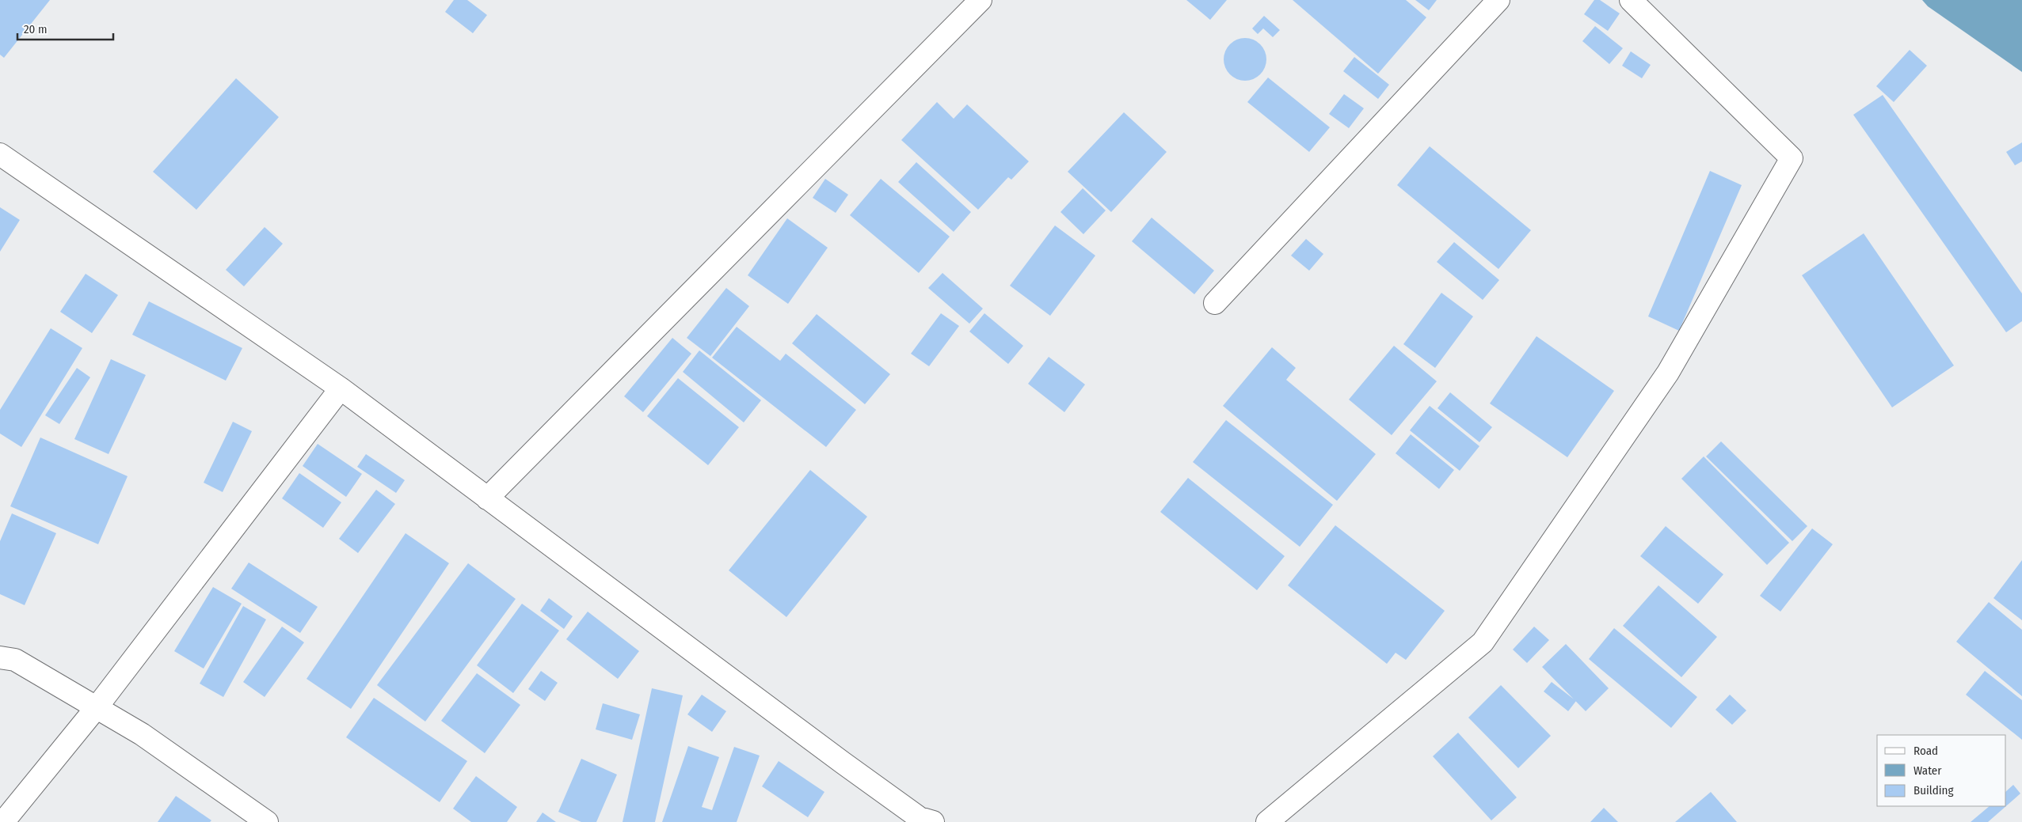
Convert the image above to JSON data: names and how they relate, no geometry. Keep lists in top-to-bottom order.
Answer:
{
  "legend": ["Road", "Water", "Building"],
  "scale_bar": "20 m"
}
